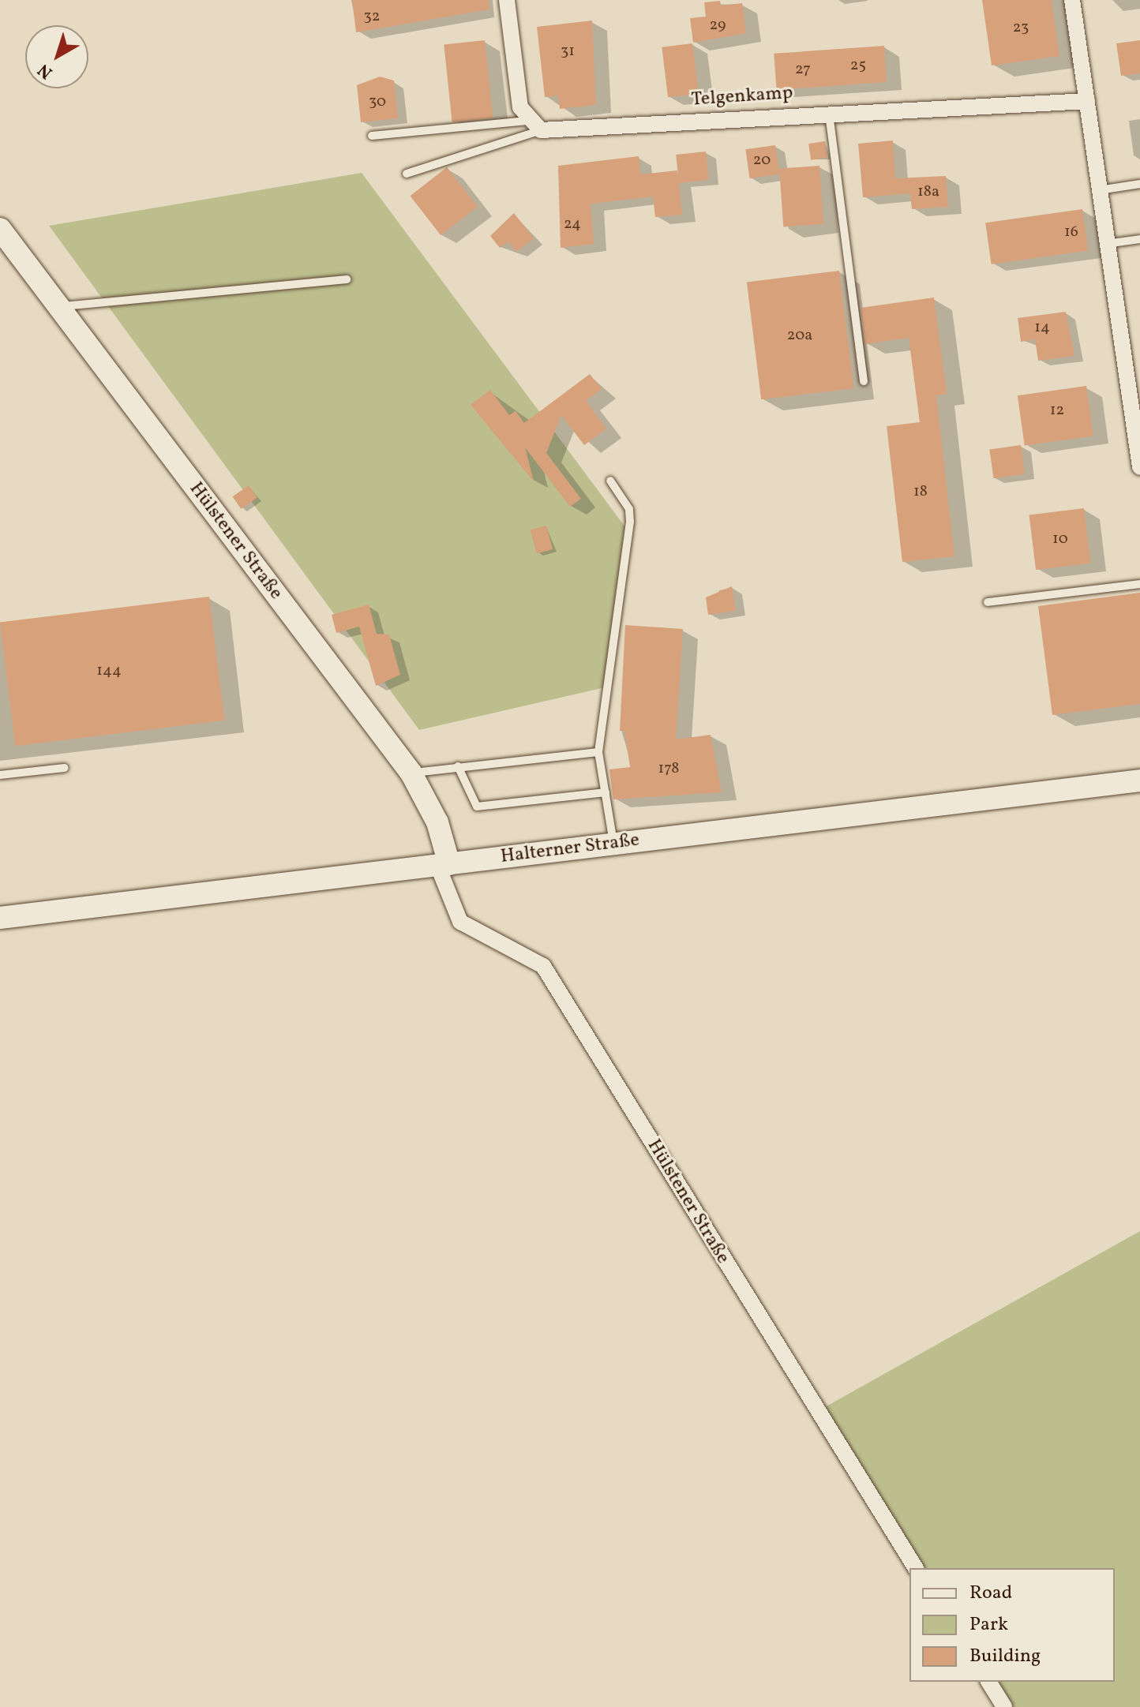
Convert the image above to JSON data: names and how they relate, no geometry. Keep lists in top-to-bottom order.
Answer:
{
  "streets": {
    "main road": ["Hülstener Straße", "Halterner Straße"],
    "street": ["Telgenkamp"]
  },
  "crossings": [
    ["Hülstener Straße", "Halterner Straße"]
  ],
  "house_numbers": [
    "32",
    "29",
    "23",
    "31",
    "25",
    "27",
    "30",
    "20",
    "18a",
    "24",
    "16",
    "14",
    "20a",
    "12",
    "18",
    "10",
    "144",
    "178"
  ],
  "legend": ["Road", "Park", "Building"],
  "north": "bottom left"
}
